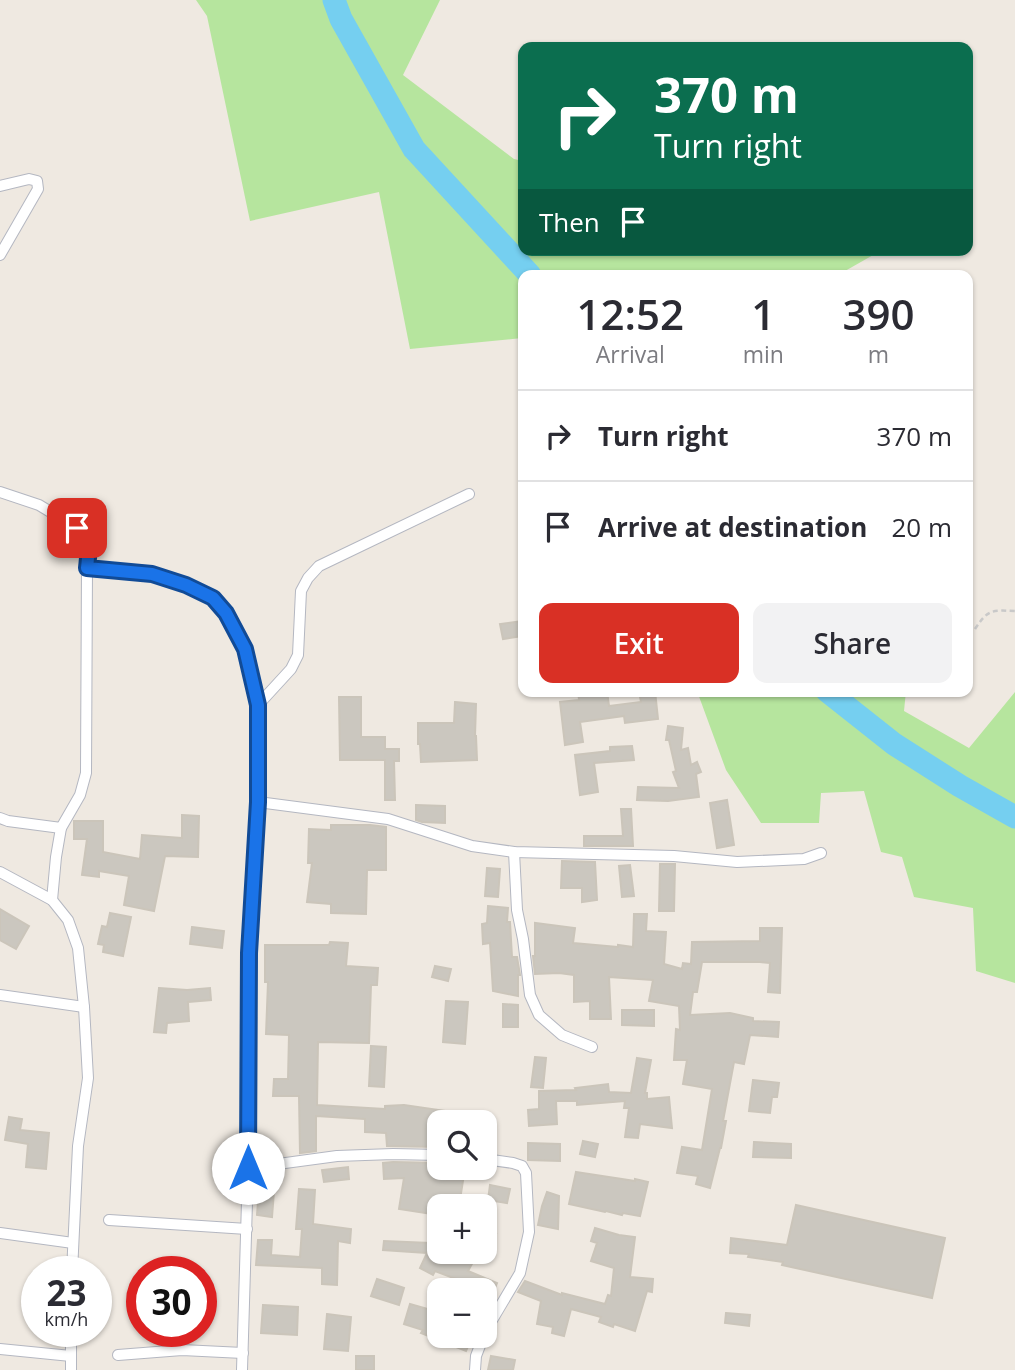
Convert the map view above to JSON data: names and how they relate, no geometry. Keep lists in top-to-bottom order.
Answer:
{
  "page": {
    "turn": ["370 m", "Turn right"],
    "then": "Then",
    "eta": [
      "12:52",
      "Arrival",
      "1",
      "min",
      "390",
      "m"
    ],
    "list": [
      {
        "name": "Turn right",
        "value": "370 m"
      },
      {
        "name": "Arrive at destination",
        "value": "20 m"
      }
    ],
    "buttons": ["Exit", "Share"],
    "map_buttons": ["+", "−"],
    "speed": "23 km/h",
    "limit": "30"
  }
}
